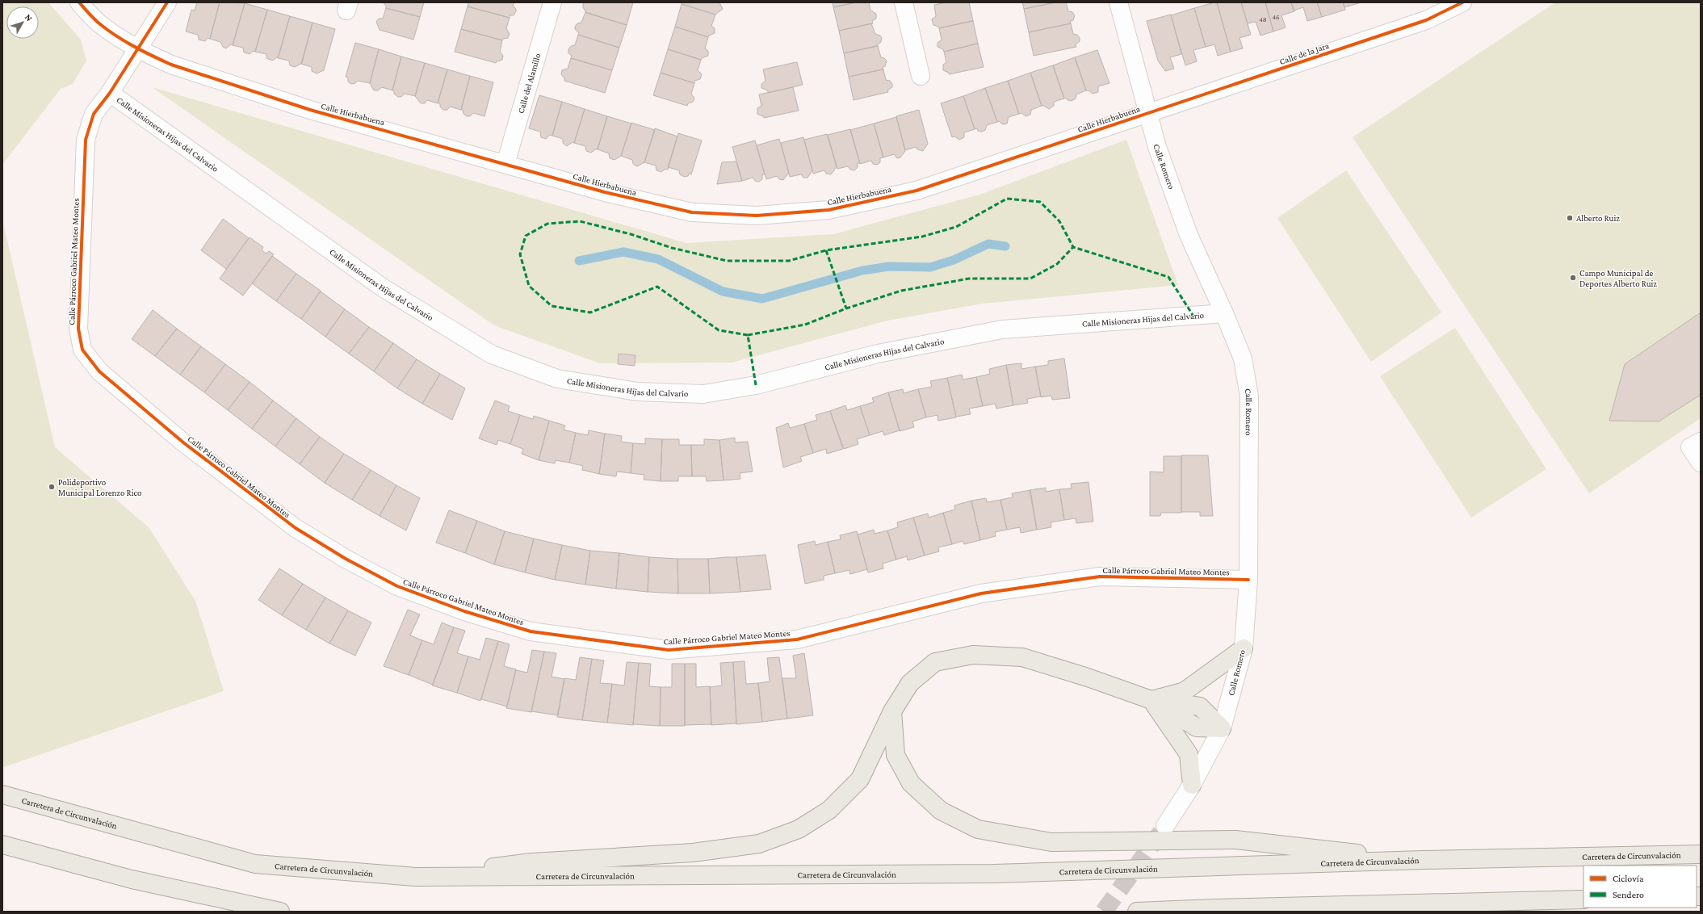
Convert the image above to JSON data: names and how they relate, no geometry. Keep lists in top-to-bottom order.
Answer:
{
  "streets": {
    "main road": ["Carretera de Circunvalación"],
    "street": [
      "Calle de la Jara",
      "Calle del Alamillo",
      "Calle Hierbabuena",
      "Calle Misioneras Hijas del Calvario",
      "Calle Romero",
      "Calle Párroco Gabriel Mateo Montes"
    ]
  },
  "crossings": [
    ["Calle de la Jara", "Calle Hierbabuena"],
    ["Calle de la Jara", "Calle Romero"],
    ["Calle del Alamillo", "Calle Hierbabuena"],
    ["Calle Hierbabuena", "Calle Romero"],
    ["Calle Hierbabuena", "Calle Párroco Gabriel Mateo Montes"],
    ["Calle Misioneras Hijas del Calvario", "Calle Romero"],
    ["Calle Misioneras Hijas del Calvario", "Calle Párroco Gabriel Mateo Montes"],
    ["Calle Romero", "Calle Párroco Gabriel Mateo Montes"]
  ],
  "places": ["Alberto Ruiz", "Campo Municipal de Deportes Alberto Ruiz", "Polideportivo Municipal Lorenzo Rico"],
  "house_numbers": ["46", "48"],
  "legend": ["Ciclovía", "Sendero"],
  "north": "top right"
}
